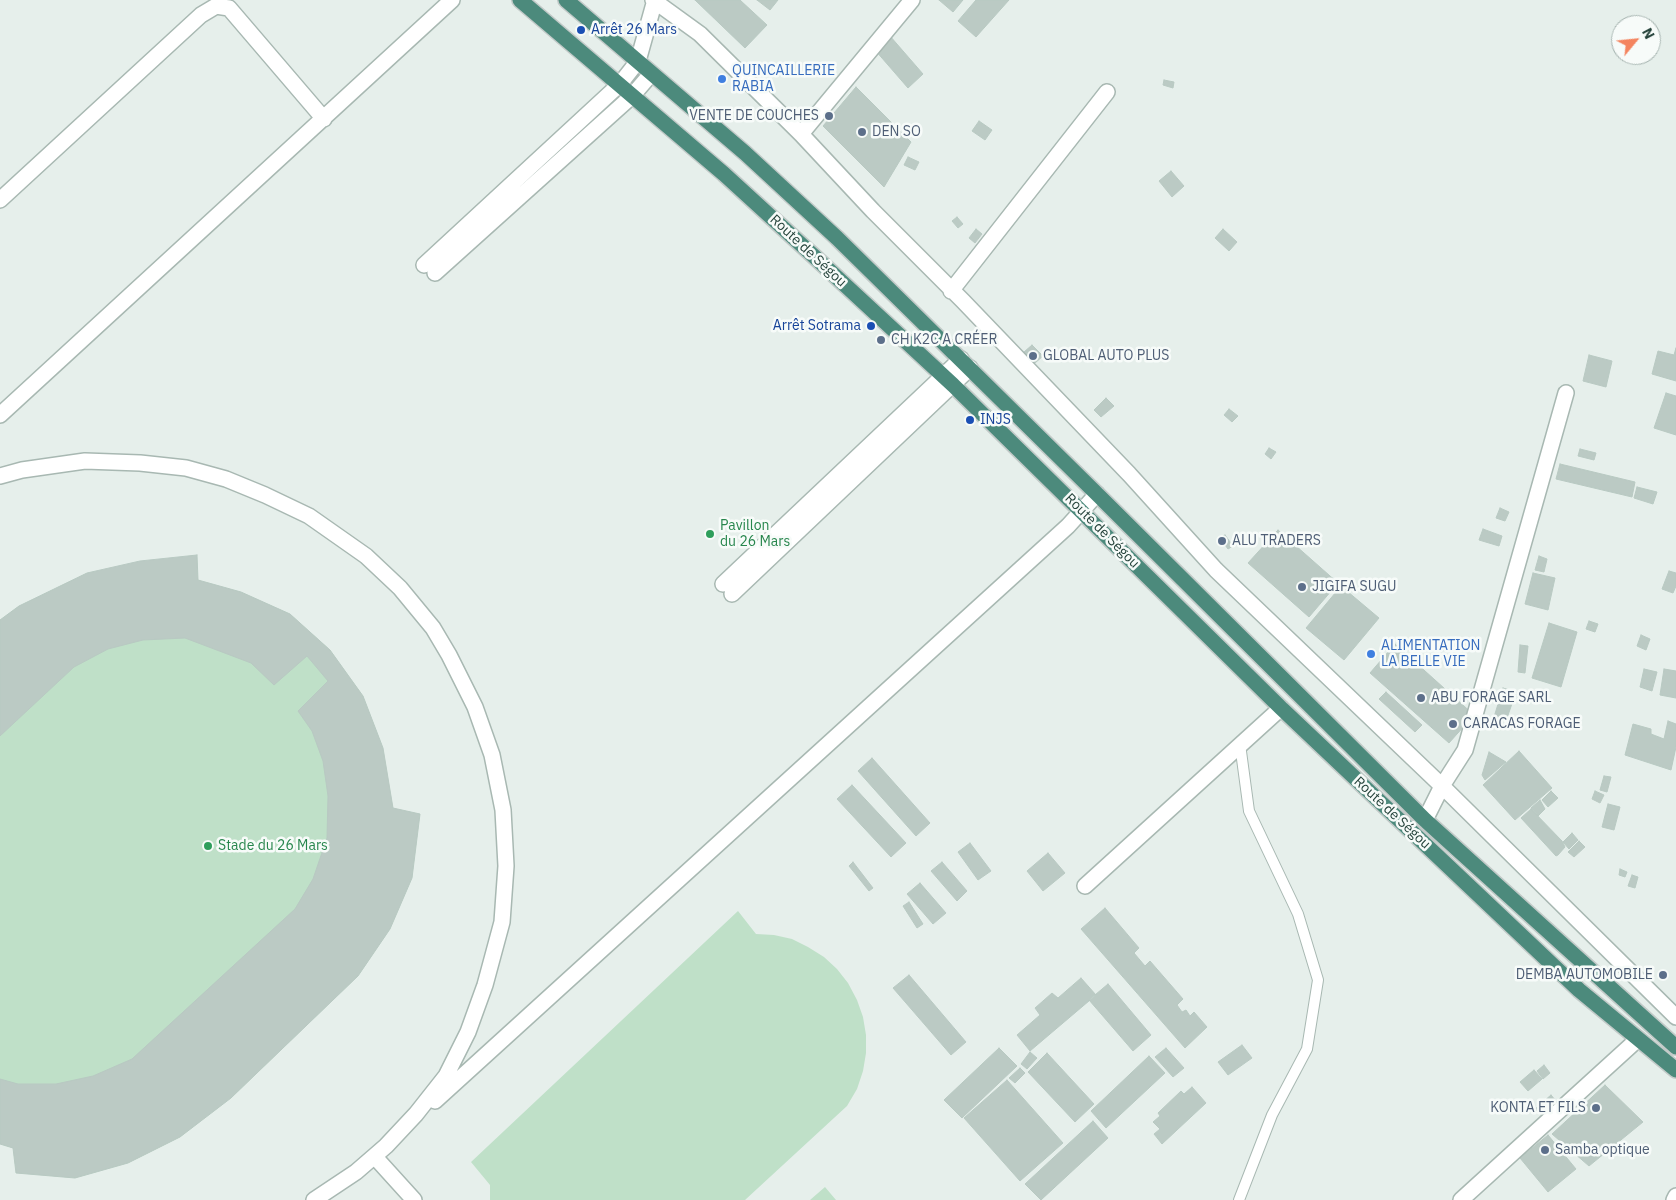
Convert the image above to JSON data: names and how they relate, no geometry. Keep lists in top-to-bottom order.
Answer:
{
  "streets": {
    "highway": ["Route de Ségou"]
  },
  "places": [
    "Arrêt 26 Mars",
    "QUINCAILLERIE RABIA",
    "VENTE DE COUCHES",
    "DEN SO",
    "Arrêt Sotrama",
    "CH K2C A CRÉER",
    "GLOBAL AUTO PLUS",
    "INJS",
    "Pavillon du 26 Mars",
    "ALU TRADERS",
    "JIGIFA SUGU",
    "ALIMENTATION LA BELLE VIE",
    "ABU FORAGE SARL",
    "CARACAS FORAGE",
    "Stade du 26 Mars",
    "DEMBA AUTOMOBILE",
    "KONTA ET FILS",
    "Samba optique"
  ],
  "north": "top right"
}
